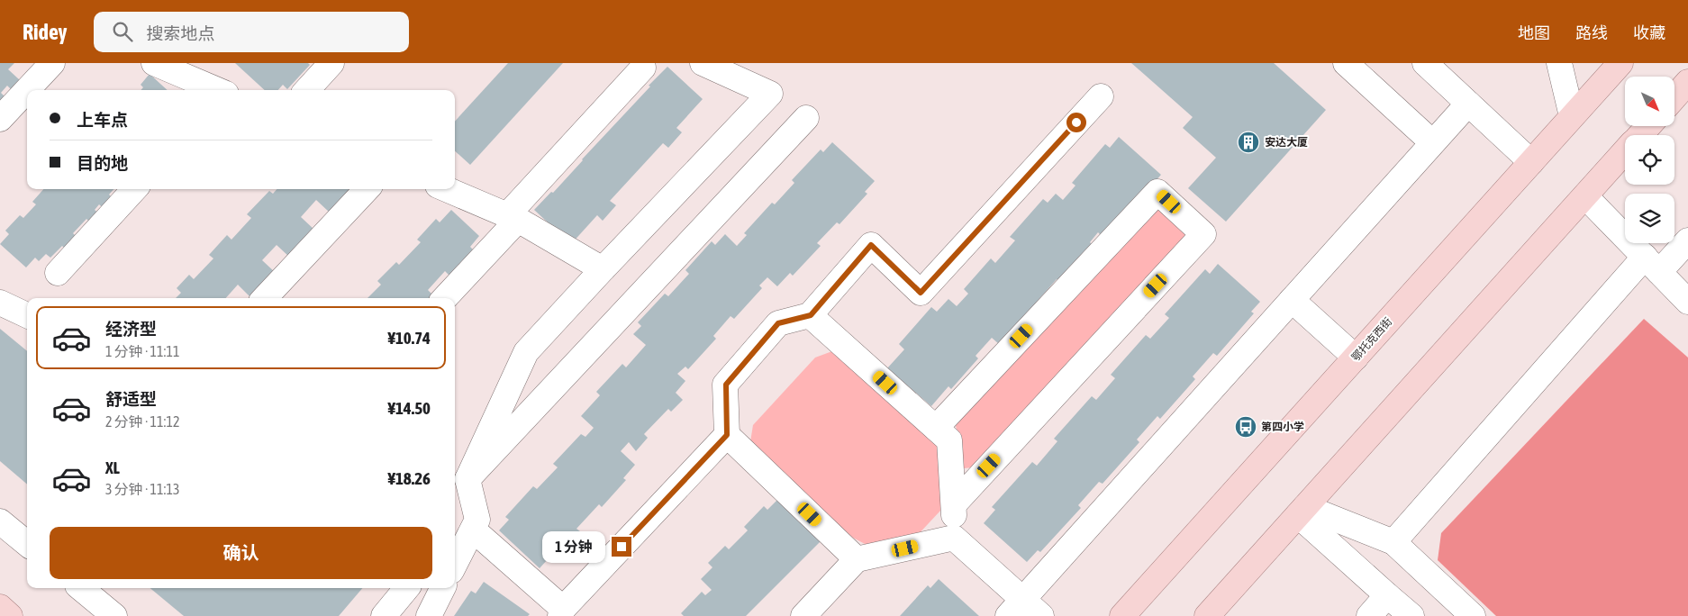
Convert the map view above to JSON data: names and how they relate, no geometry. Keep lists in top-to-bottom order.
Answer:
{
  "streets": {
    "main road": ["鄂托克西街"]
  },
  "places": {
    "building": ["安达大厦"],
    "bus stop": ["第四小学"]
  },
  "north": "bottom right",
  "page": {
    "header": "Ridey",
    "search": "搜索地点",
    "nav": ["地图", "路线", "收藏"],
    "banner": ["上车点", "目的地"],
    "list": [
      {
        "name": "经济型",
        "note": "1 分钟 · 11:11",
        "value": "¥10.74"
      },
      {
        "name": "舒适型",
        "note": "2 分钟 · 11:12",
        "value": "¥14.50"
      },
      {
        "name": "XL",
        "note": "3 分钟 · 11:13",
        "value": "¥18.26"
      }
    ],
    "buttons": "确认",
    "bubble": "1 分钟"
  }
}
